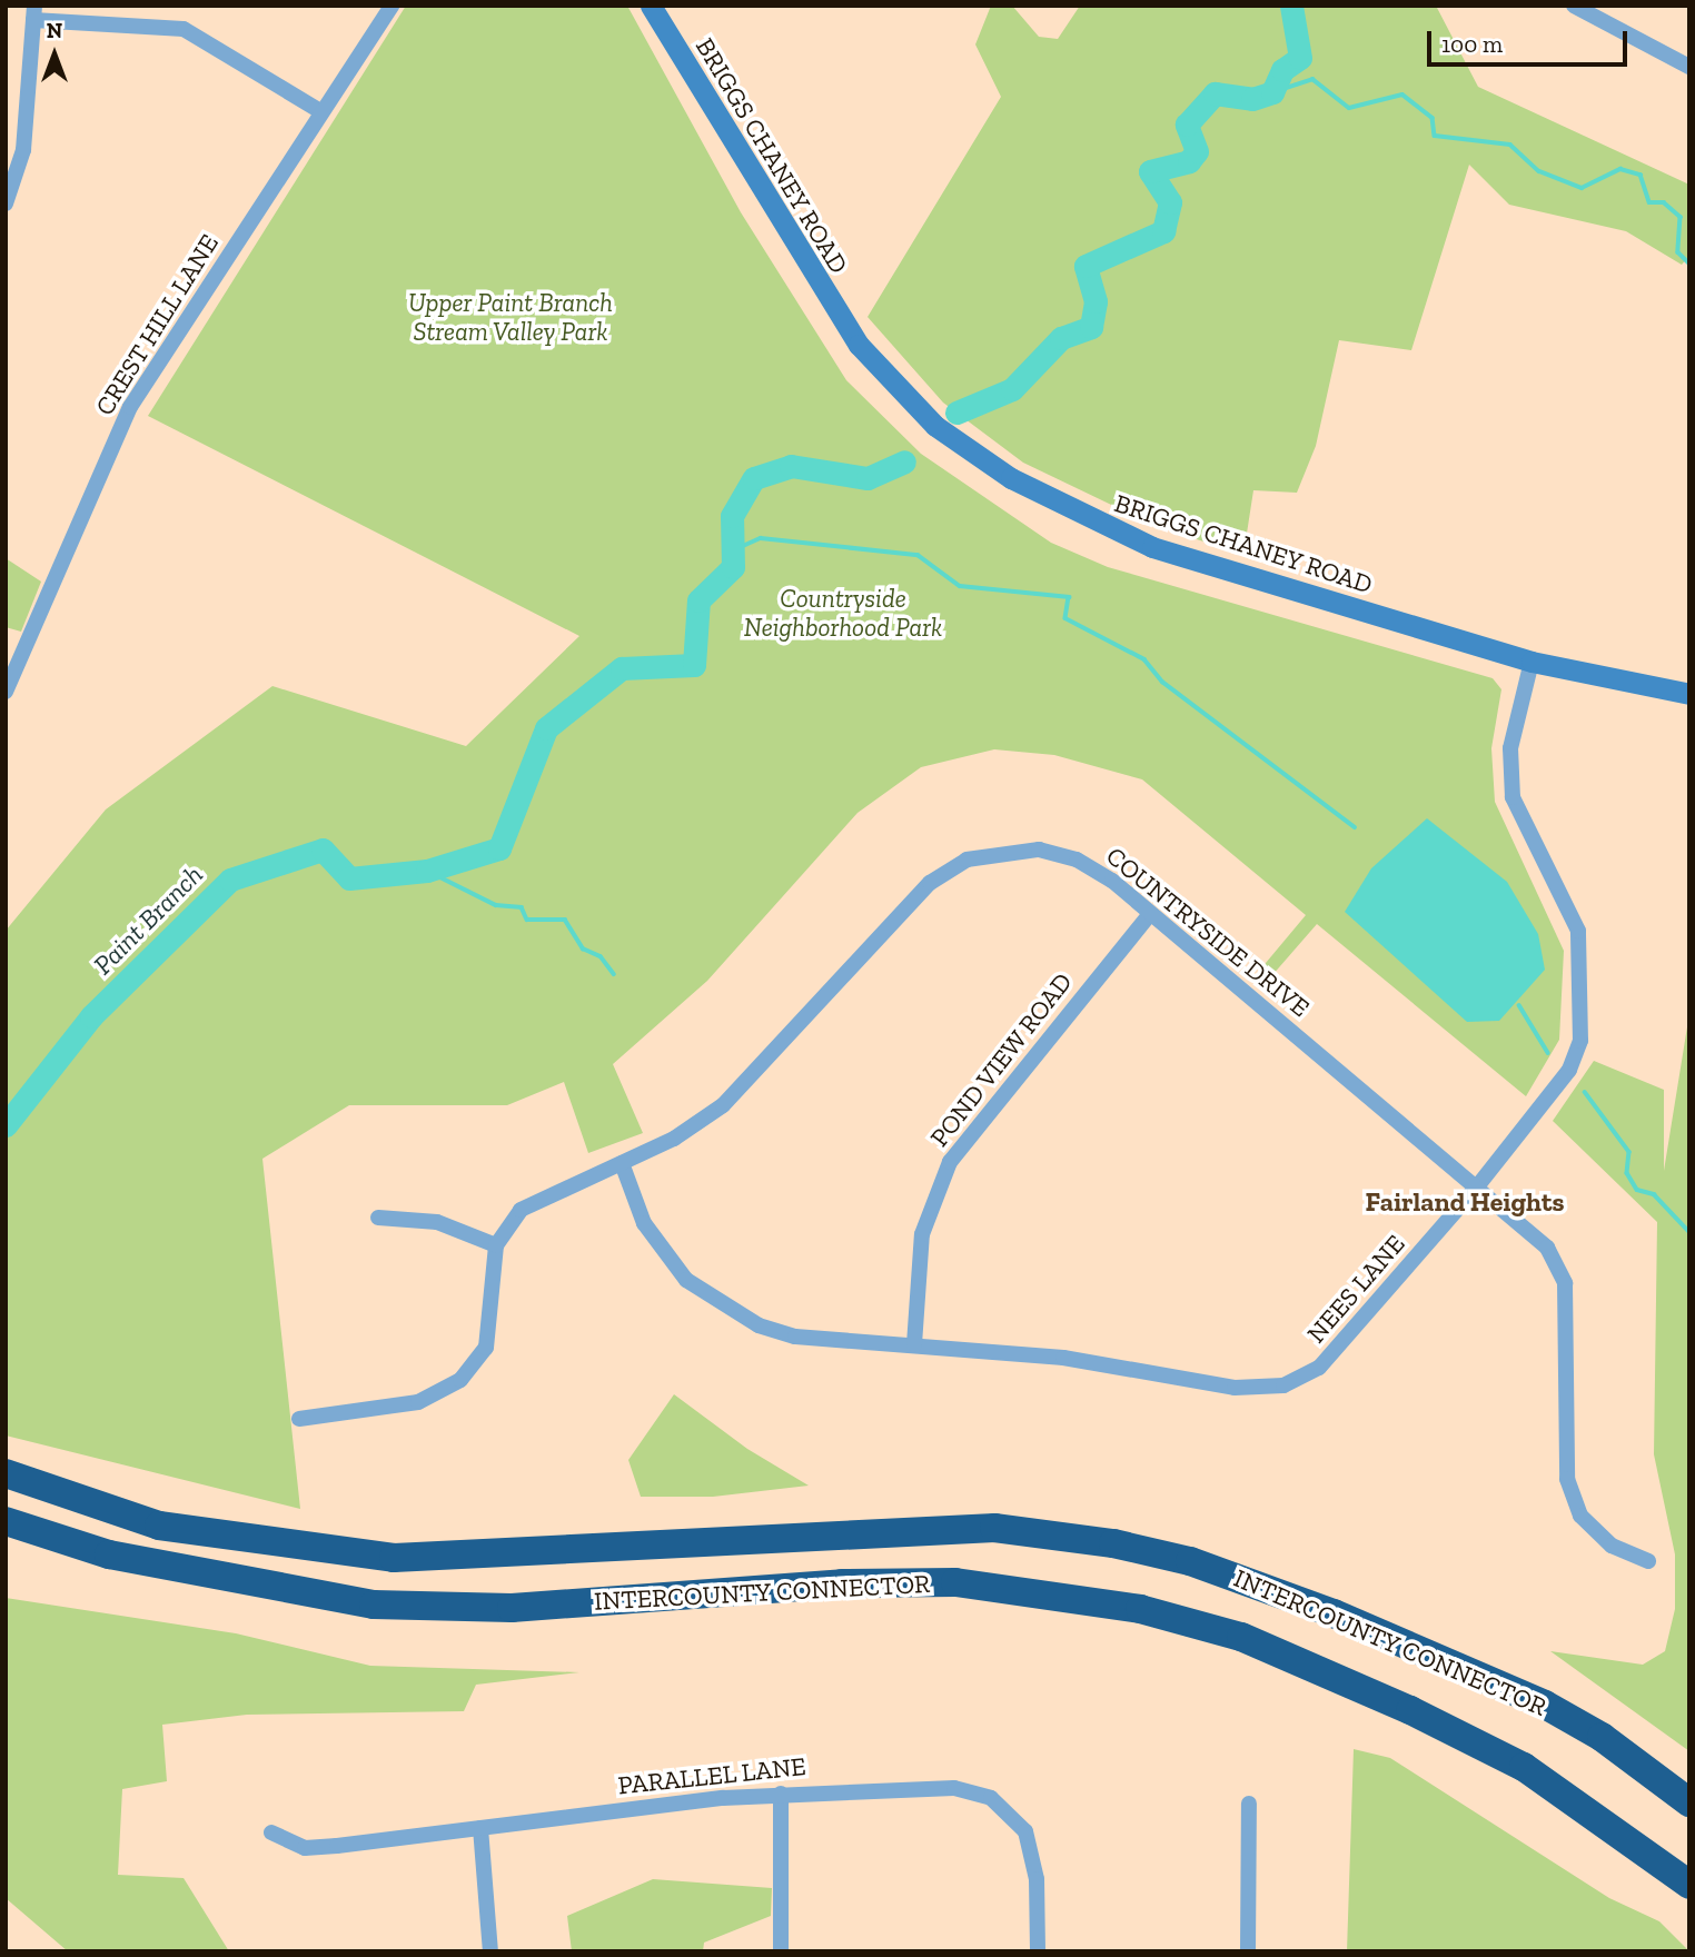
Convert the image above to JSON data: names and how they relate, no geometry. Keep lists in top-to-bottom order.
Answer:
{
  "streets": {
    "highway": ["INTERCOUNTY CONNECTOR"],
    "main road": ["BRIGGS CHANEY ROAD"],
    "street": [
      "CREST HILL LANE",
      "COUNTRYSIDE DRIVE",
      "POND VIEW ROAD",
      "NEES LANE",
      "PARALLEL LANE"
    ]
  },
  "crossings": [
    ["BRIGGS CHANEY ROAD", "NEES LANE"],
    ["COUNTRYSIDE DRIVE", "POND VIEW ROAD"],
    ["COUNTRYSIDE DRIVE", "NEES LANE"],
    ["POND VIEW ROAD", "NEES LANE"]
  ],
  "districts": ["Fairland Heights"],
  "water": ["Paint Branch"],
  "parks": ["Upper Paint Branch Stream Valley Park", "Countryside Neighborhood Park"],
  "scale_bar": "100 m",
  "north": "top"
}
